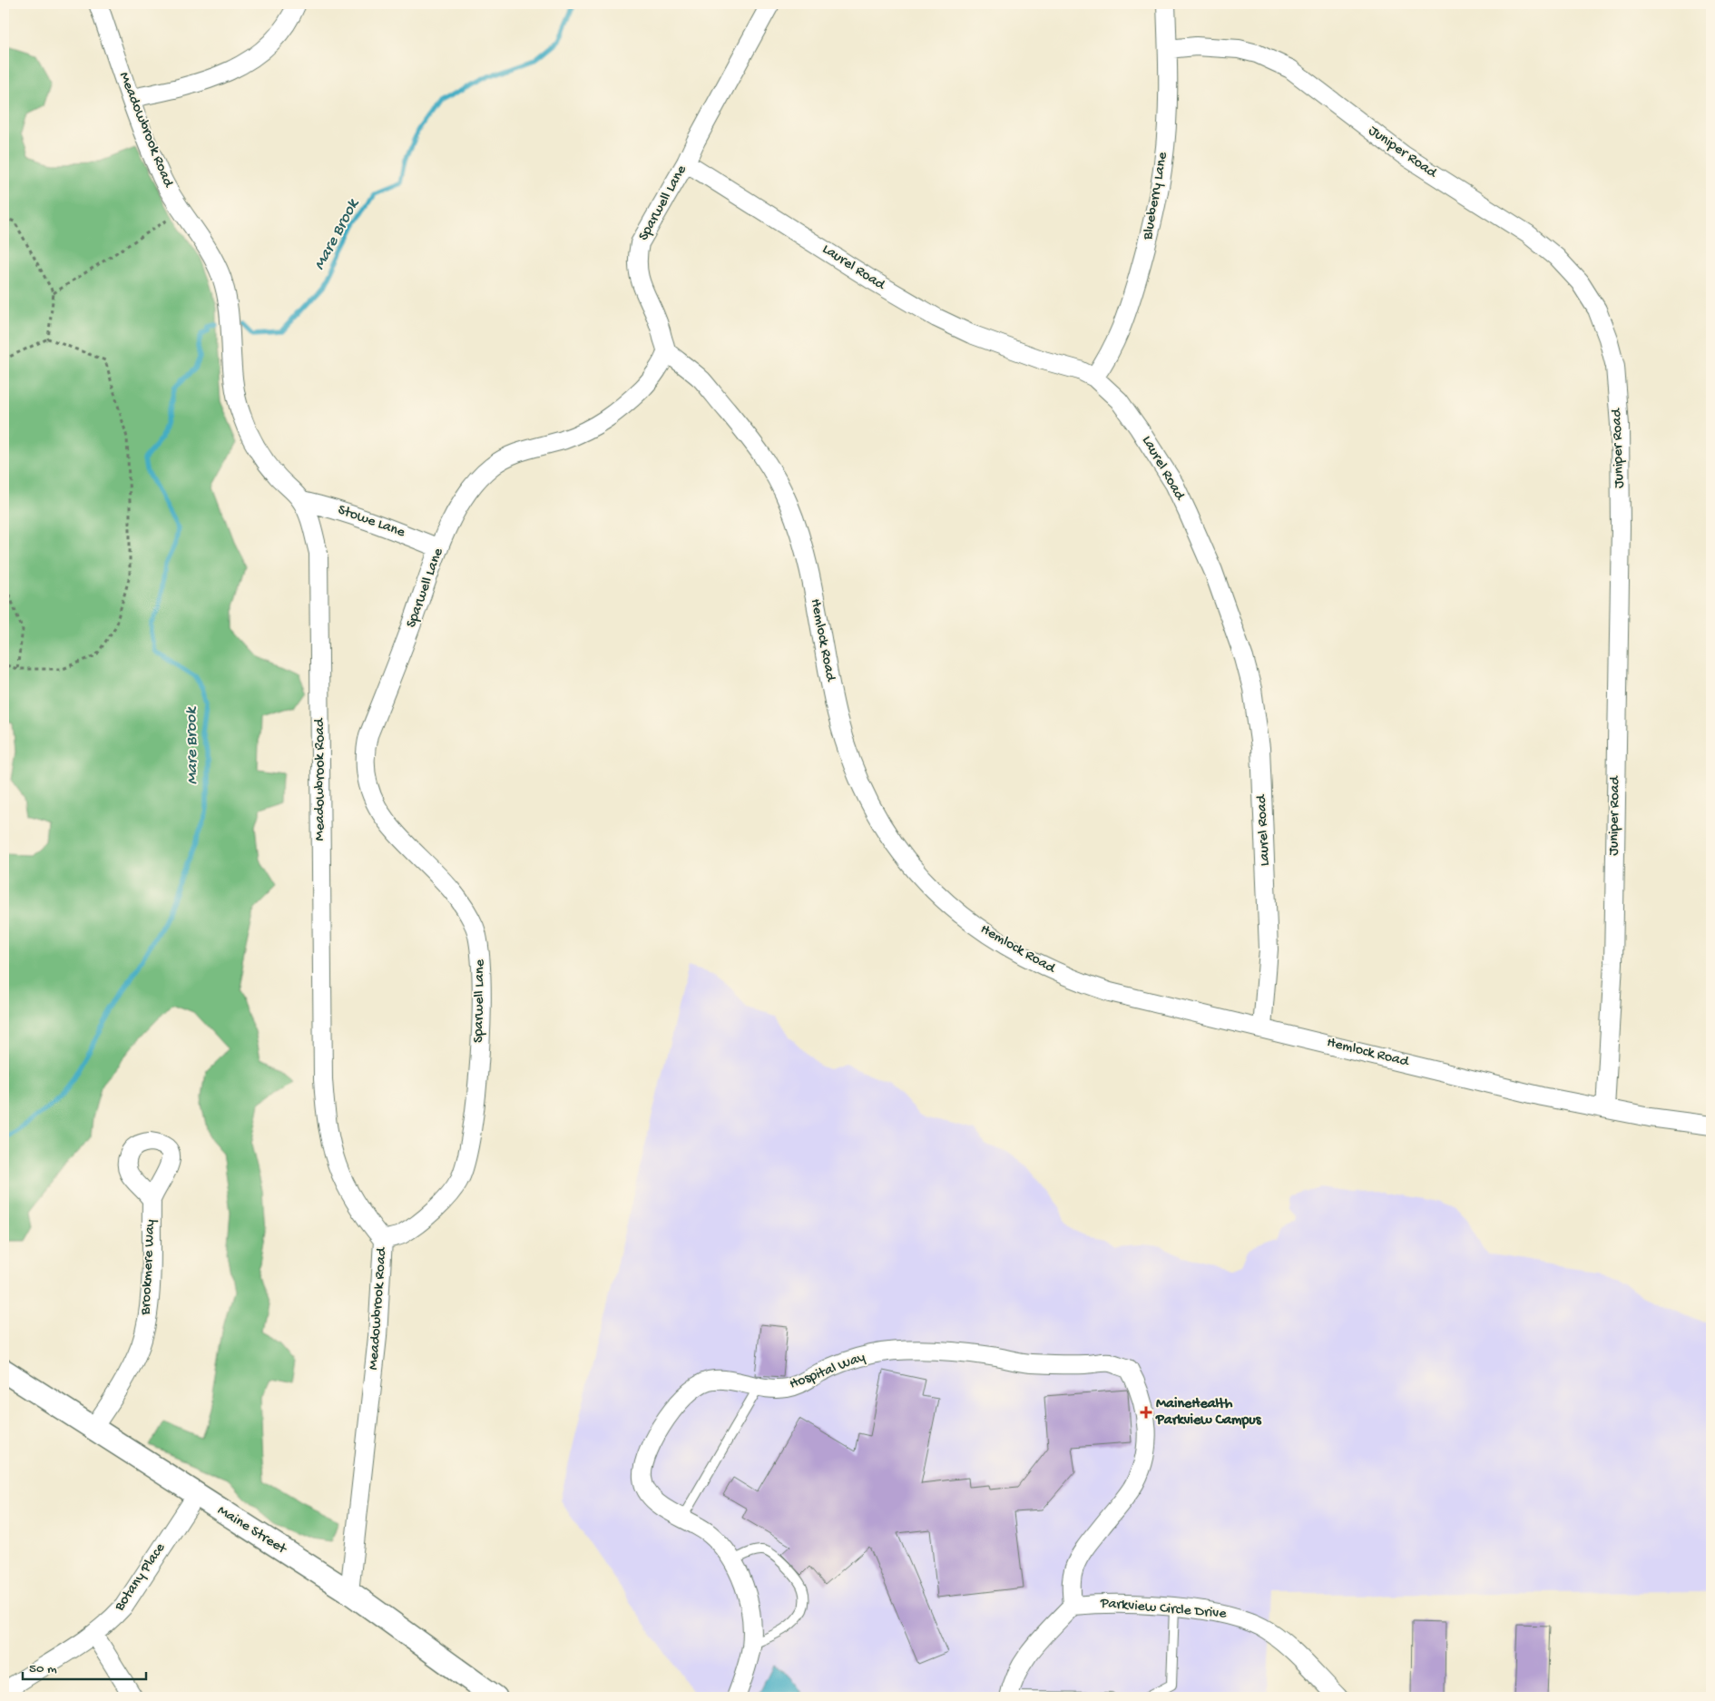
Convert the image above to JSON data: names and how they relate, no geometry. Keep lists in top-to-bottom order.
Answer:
{
  "streets": {
    "street": [
      "Meadowbrook Road",
      "Juniper Road",
      "Blueberry Lane",
      "Sparwell Lane",
      "Laurel Road",
      "Stowe Lane",
      "Hemlock Road",
      "Brookmere Way",
      "Hospital Way",
      "Maine Street",
      "Botany Place",
      "Parkview Circle Drive"
    ]
  },
  "crossings": [
    ["Meadowbrook Road", "Sparwell Lane"],
    ["Meadowbrook Road", "Stowe Lane"],
    ["Meadowbrook Road", "Maine Street"],
    ["Juniper Road", "Blueberry Lane"],
    ["Juniper Road", "Hemlock Road"],
    ["Blueberry Lane", "Laurel Road"],
    ["Sparwell Lane", "Laurel Road"],
    ["Sparwell Lane", "Stowe Lane"],
    ["Sparwell Lane", "Hemlock Road"],
    ["Laurel Road", "Hemlock Road"],
    ["Brookmere Way", "Maine Street"],
    ["Hospital Way", "Parkview Circle Drive"],
    ["Maine Street", "Botany Place"]
  ],
  "water": ["Mare Brook"],
  "places": {
    "health": ["MaineHealth Parkview Campus"]
  },
  "scale_bar": "50 m"
}
